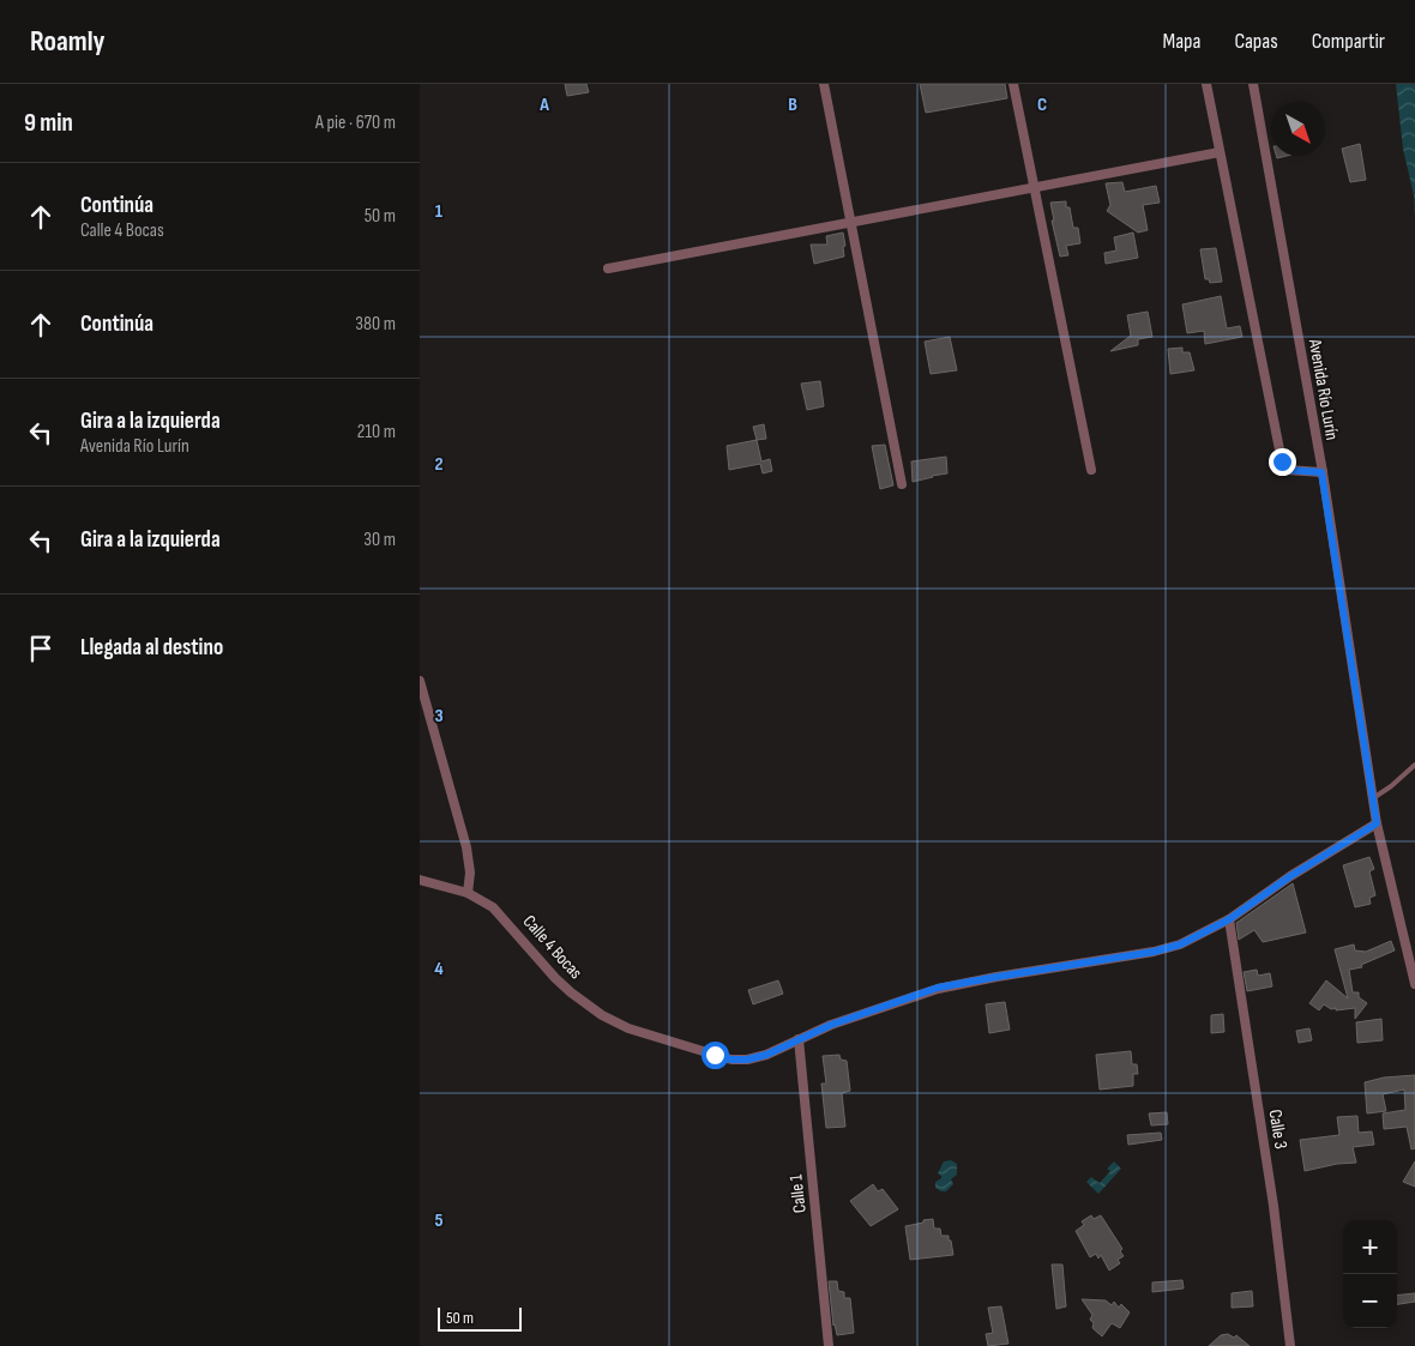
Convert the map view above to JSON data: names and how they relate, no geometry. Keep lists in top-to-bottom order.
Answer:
{
  "streets": {
    "street": [
      "Avenida Río Lurín",
      "Calle 4 Bocas",
      "Calle 3",
      "Calle 1"
    ]
  },
  "crossings": [
    ["Avenida Río Lurín", "Calle 4 Bocas"],
    ["Calle 4 Bocas", "Calle 3"],
    ["Calle 4 Bocas", "Calle 1"]
  ],
  "scale_bar": "50 m",
  "north": "bottom right",
  "page": {
    "header": "Roamly",
    "nav": ["Mapa", "Capas", "Compartir"],
    "heading": ["9 min", "A pie · 670 m"],
    "list": [
      ["Continúa", "Calle 4 Bocas", "50 m"],
      ["Continúa", "380 m"],
      ["Gira a la izquierda", "Avenida Río Lurín", "210 m"],
      ["Gira a la izquierda", "30 m"],
      "Llegada al destino"
    ],
    "map_buttons": ["+", "−"],
    "scale": "50 m"
  },
  "grid": {
    "columns": ["A", "B", "C"],
    "rows": [
      "1",
      "2",
      "3",
      "4",
      "5"
    ]
  }
}
